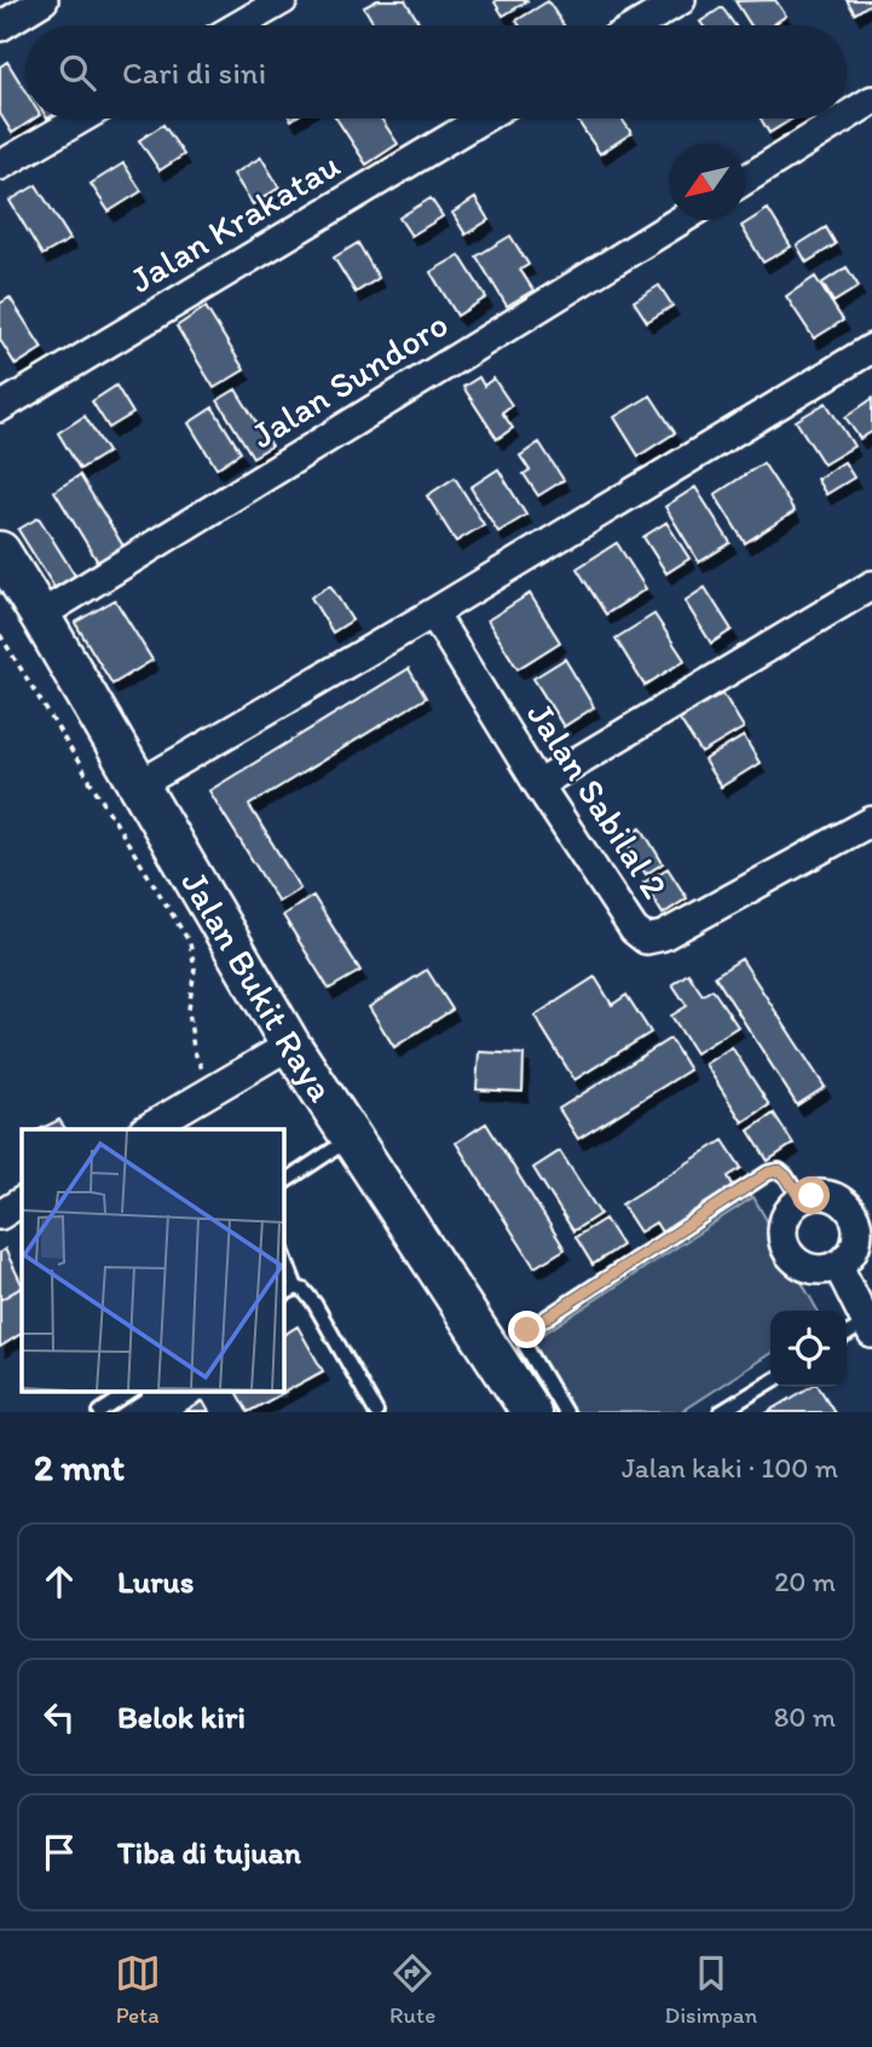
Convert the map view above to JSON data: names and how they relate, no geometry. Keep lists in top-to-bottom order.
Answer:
{
  "streets": {
    "street": [
      "Jalan Krakatau",
      "Jalan Sundoro",
      "Jalan Sabilal 2",
      "Jalan Bukit Raya"
    ]
  },
  "crossings": [
    ["Jalan Sundoro", "Jalan Bukit Raya"]
  ],
  "north": "bottom left",
  "page": {
    "search": "Cari di sini",
    "heading": ["2 mnt", "Jalan kaki · 100 m"],
    "list": [
      ["Lurus", "20 m"],
      ["Belok kiri", "80 m"],
      "Tiba di tujuan"
    ],
    "nav": ["Peta", "Rute", "Disimpan"]
  }
}
